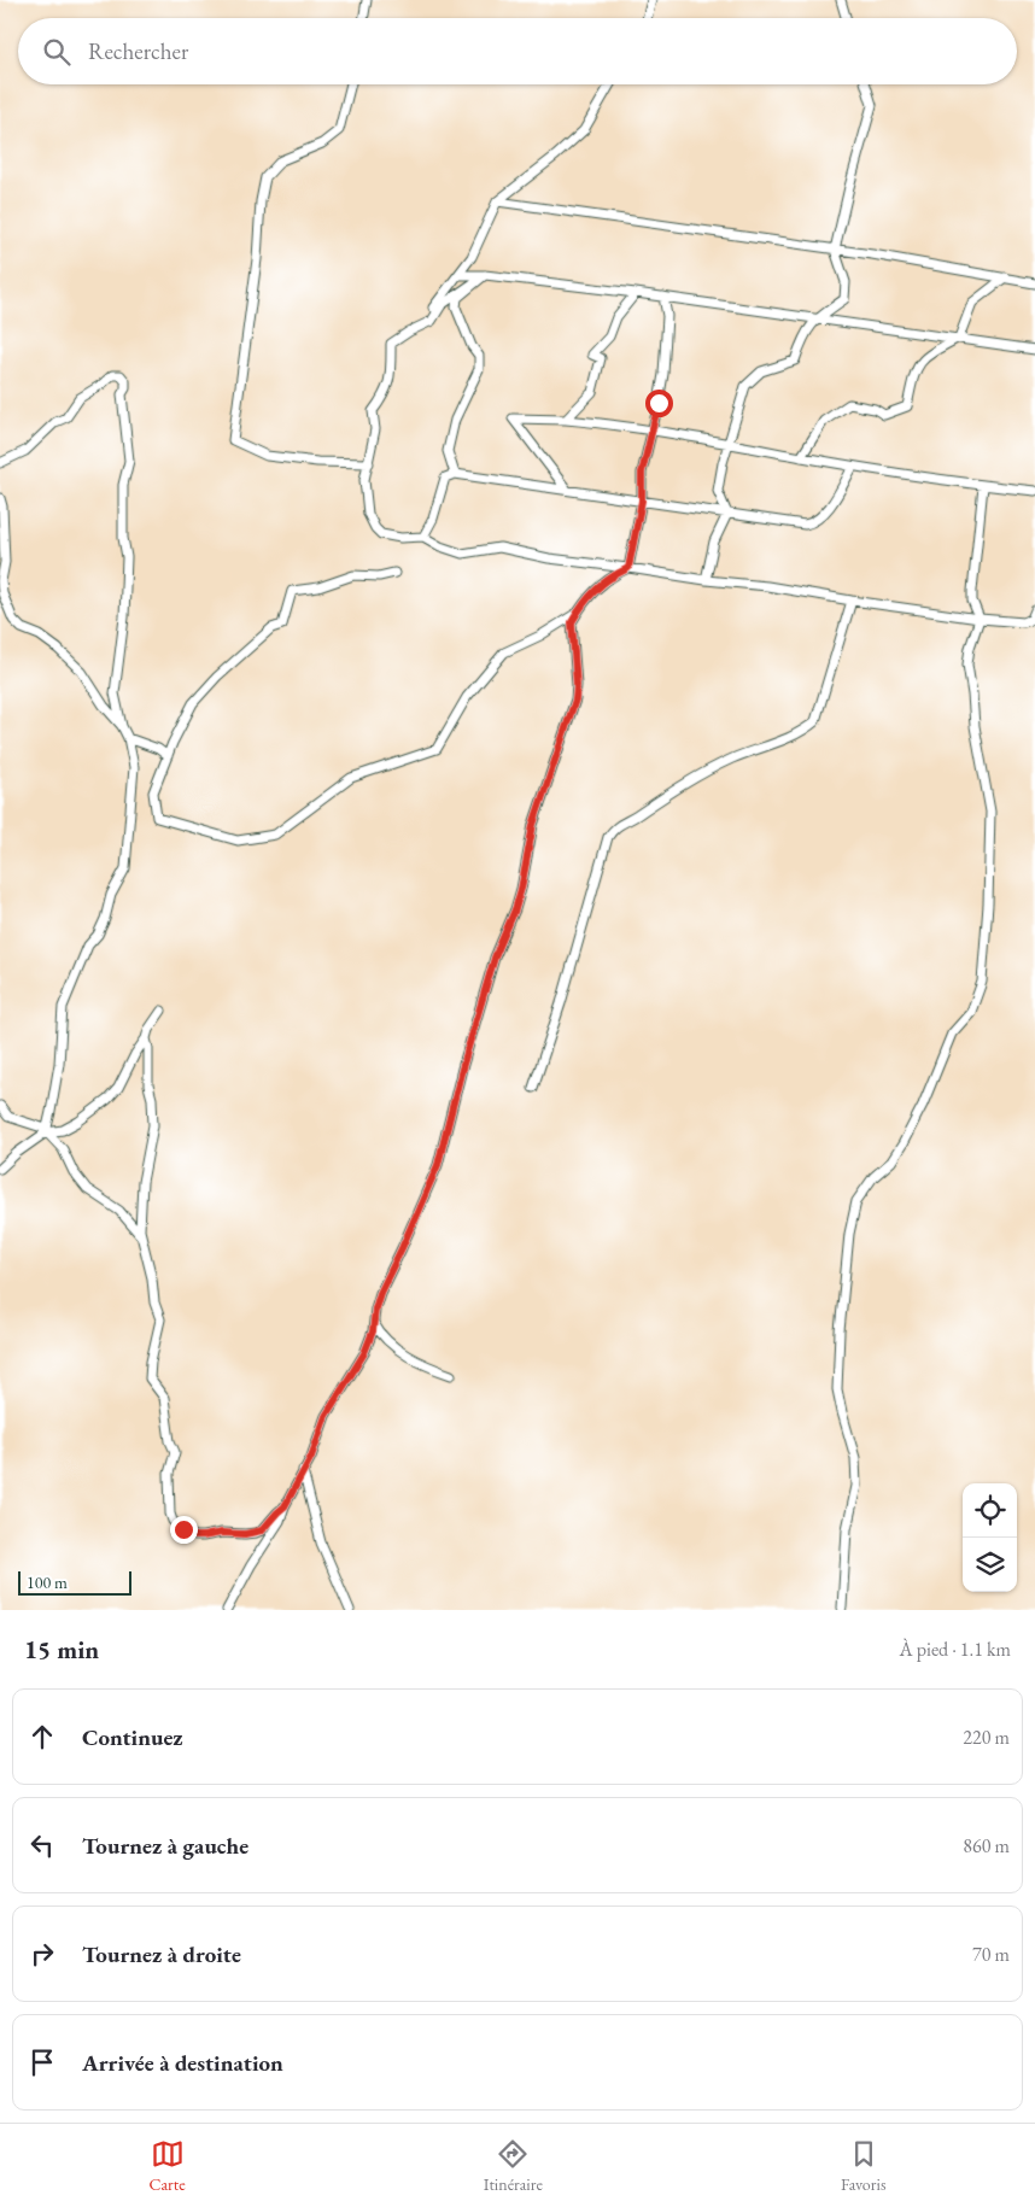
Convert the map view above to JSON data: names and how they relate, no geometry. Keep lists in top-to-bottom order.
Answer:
{
  "scale_bar": "100 m",
  "page": {
    "search": "Rechercher",
    "scale": "100 m",
    "heading": ["15 min", "À pied · 1.1 km"],
    "list": [
      ["Continuez", "220 m"],
      ["Tournez à gauche", "860 m"],
      ["Tournez à droite", "70 m"],
      "Arrivée à destination"
    ],
    "nav": ["Carte", "Itinéraire", "Favoris"]
  }
}
